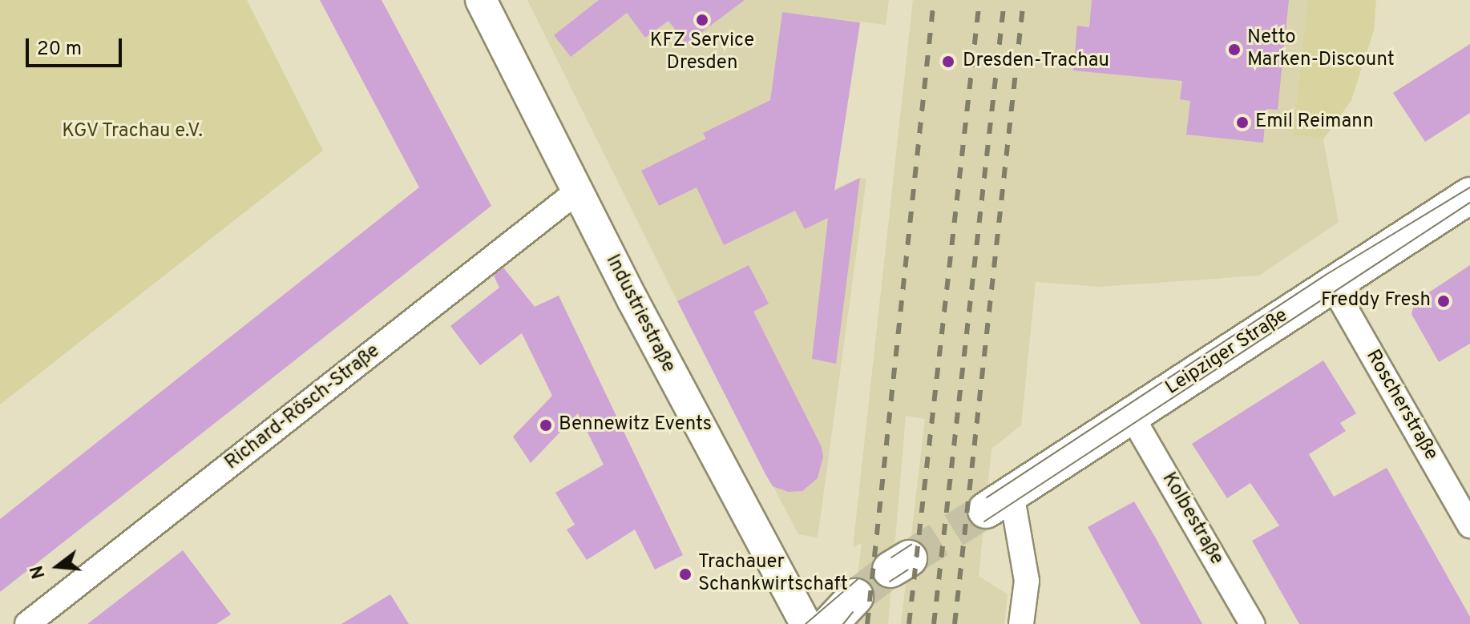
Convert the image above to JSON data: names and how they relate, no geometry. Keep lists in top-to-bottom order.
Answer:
{
  "streets": {
    "main road": ["Leipziger Straße"],
    "street": [
      "Industriestraße",
      "Roscherstraße",
      "Richard-Rösch-Straße",
      "Kolbestraße"
    ]
  },
  "crossings": [
    ["Industriestraße", "Richard-Rösch-Straße"],
    ["Leipziger Straße", "Roscherstraße"],
    ["Leipziger Straße", "Kolbestraße"]
  ],
  "parks": ["KGV Trachau e.V."],
  "places": [
    "KFZ Service Dresden",
    "Netto Marken-Discount",
    "Dresden-Trachau",
    "Emil Reimann",
    "Freddy Fresh",
    "Bennewitz Events",
    "Trachauer Schankwirtschaft"
  ],
  "scale_bar": "20 m",
  "north": "left"
}
